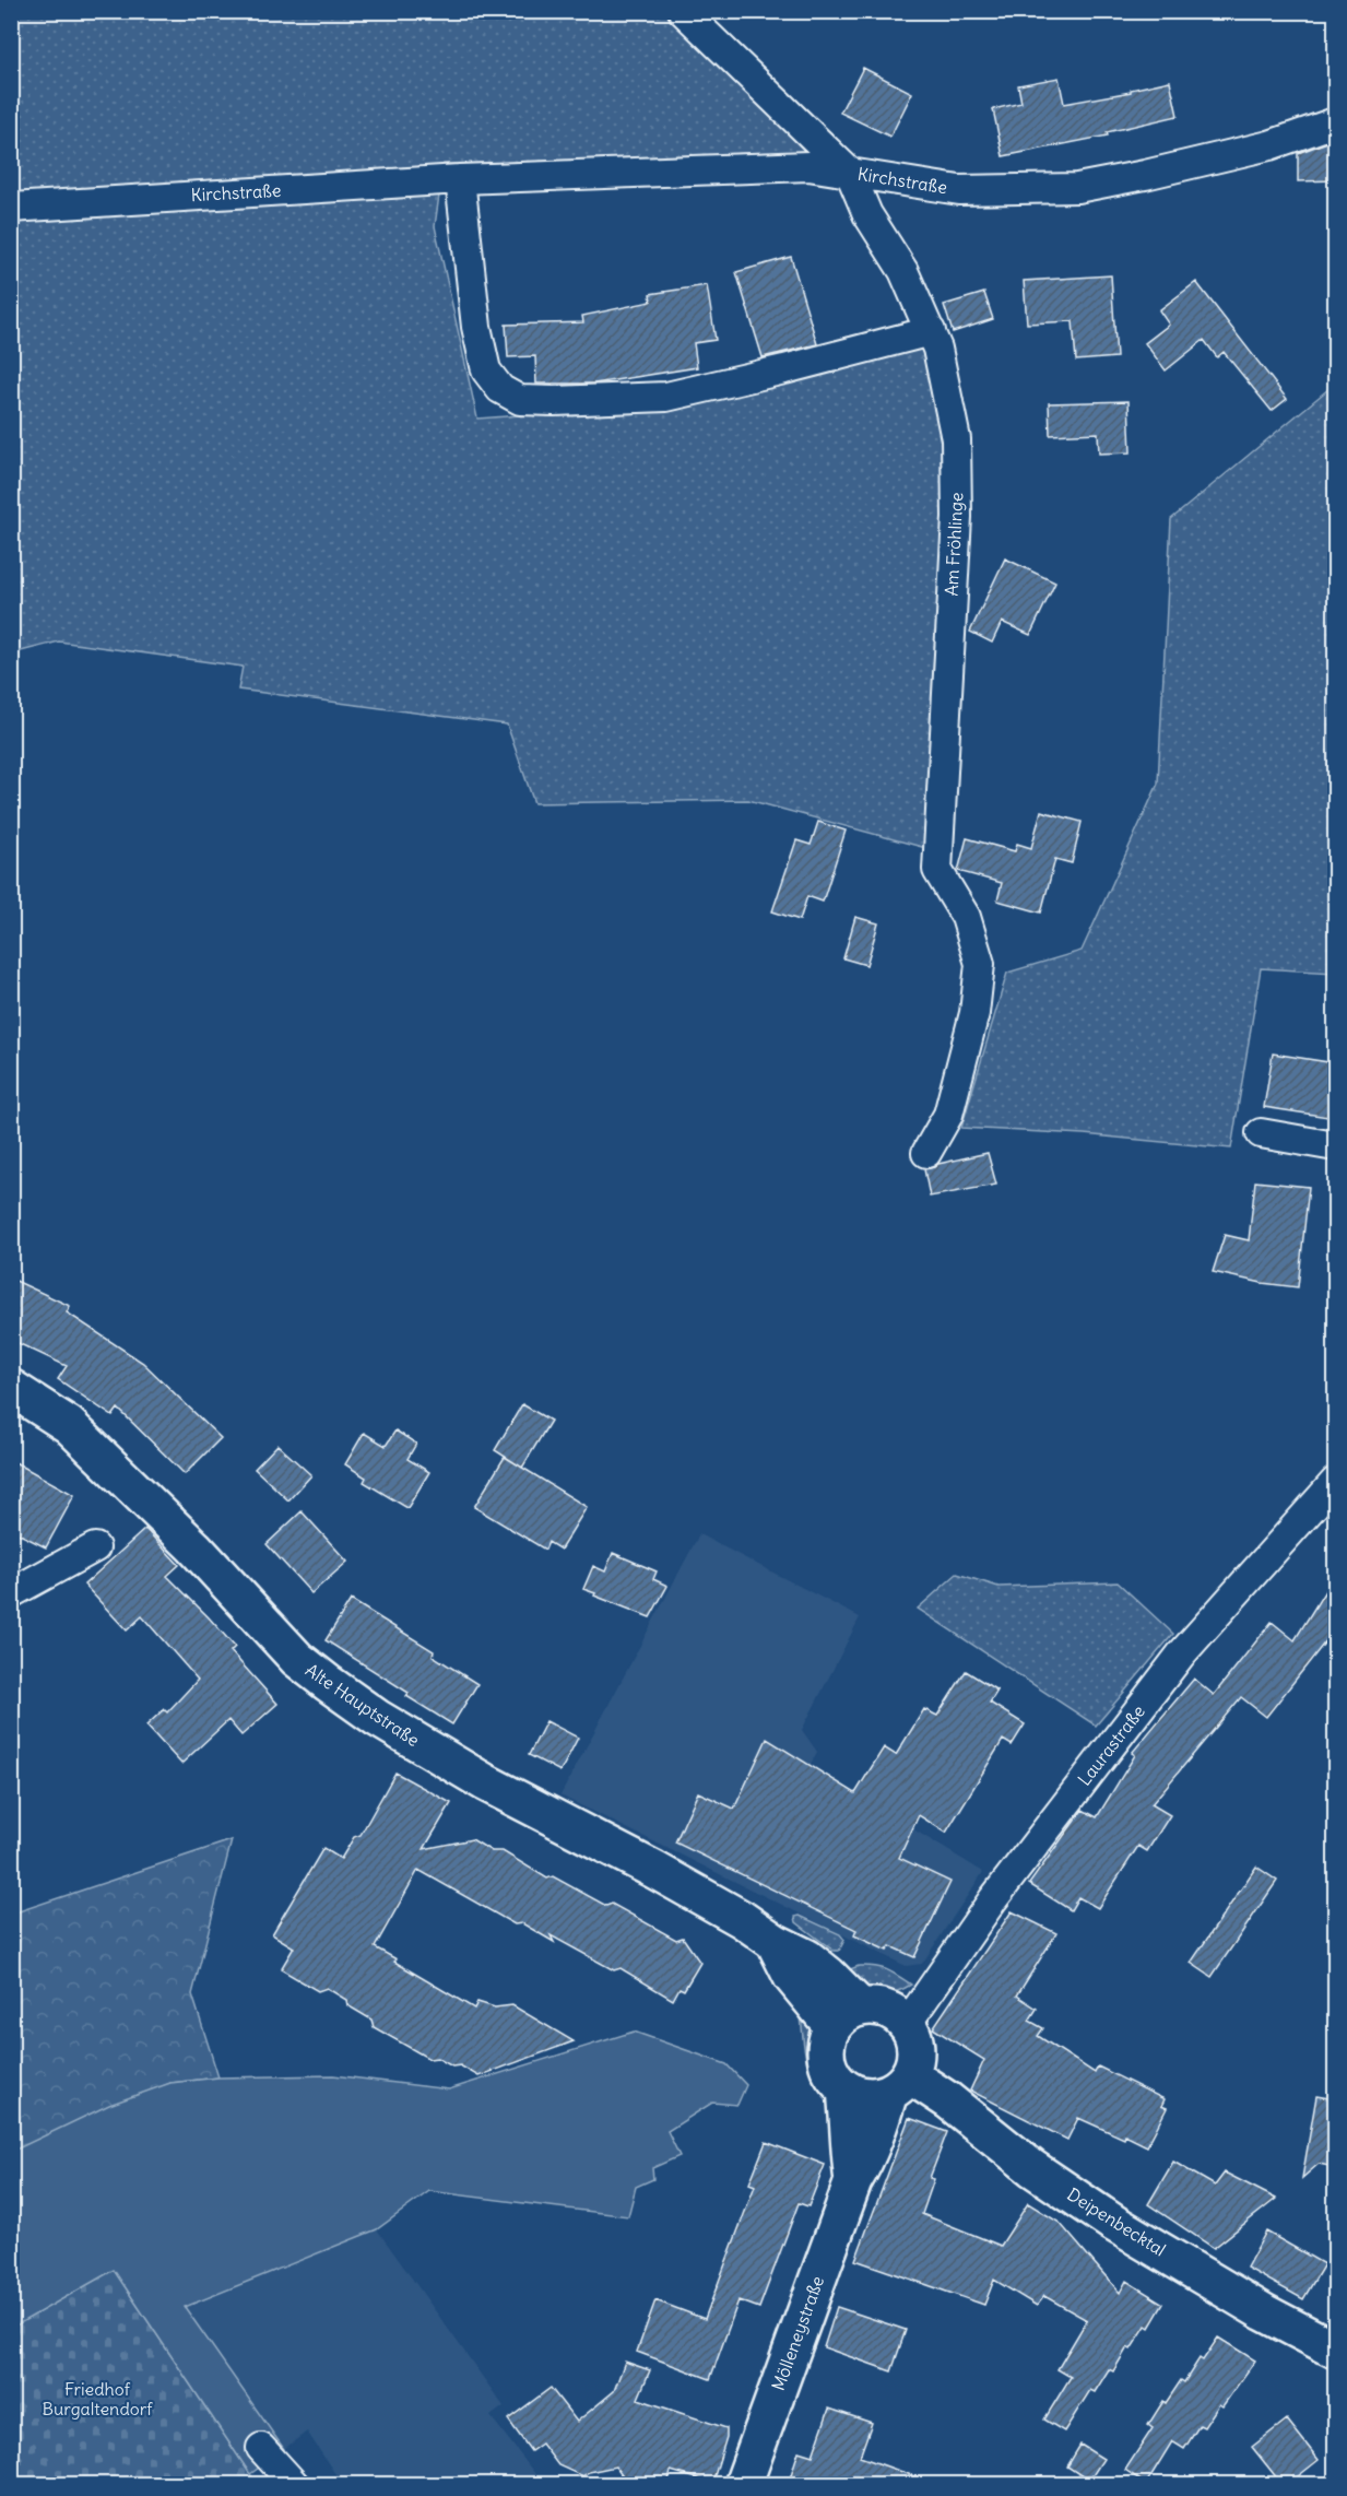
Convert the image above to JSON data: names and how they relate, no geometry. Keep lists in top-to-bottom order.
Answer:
{
  "streets": {
    "main road": ["Alte Hauptstraße", "Deipenbecktal", "Mölleneystraße"],
    "street": ["Kirchstraße", "Am Fröhlinge", "Laurastraße"]
  },
  "crossings": [
    ["Kirchstraße", "Am Fröhlinge"],
    ["Alte Hauptstraße", "Laurastraße"],
    ["Alte Hauptstraße", "Deipenbecktal"],
    ["Alte Hauptstraße", "Mölleneystraße"],
    ["Laurastraße", "Deipenbecktal"],
    ["Laurastraße", "Mölleneystraße"],
    ["Deipenbecktal", "Mölleneystraße"]
  ],
  "parks": ["Friedhof Burgaltendorf"]
}
